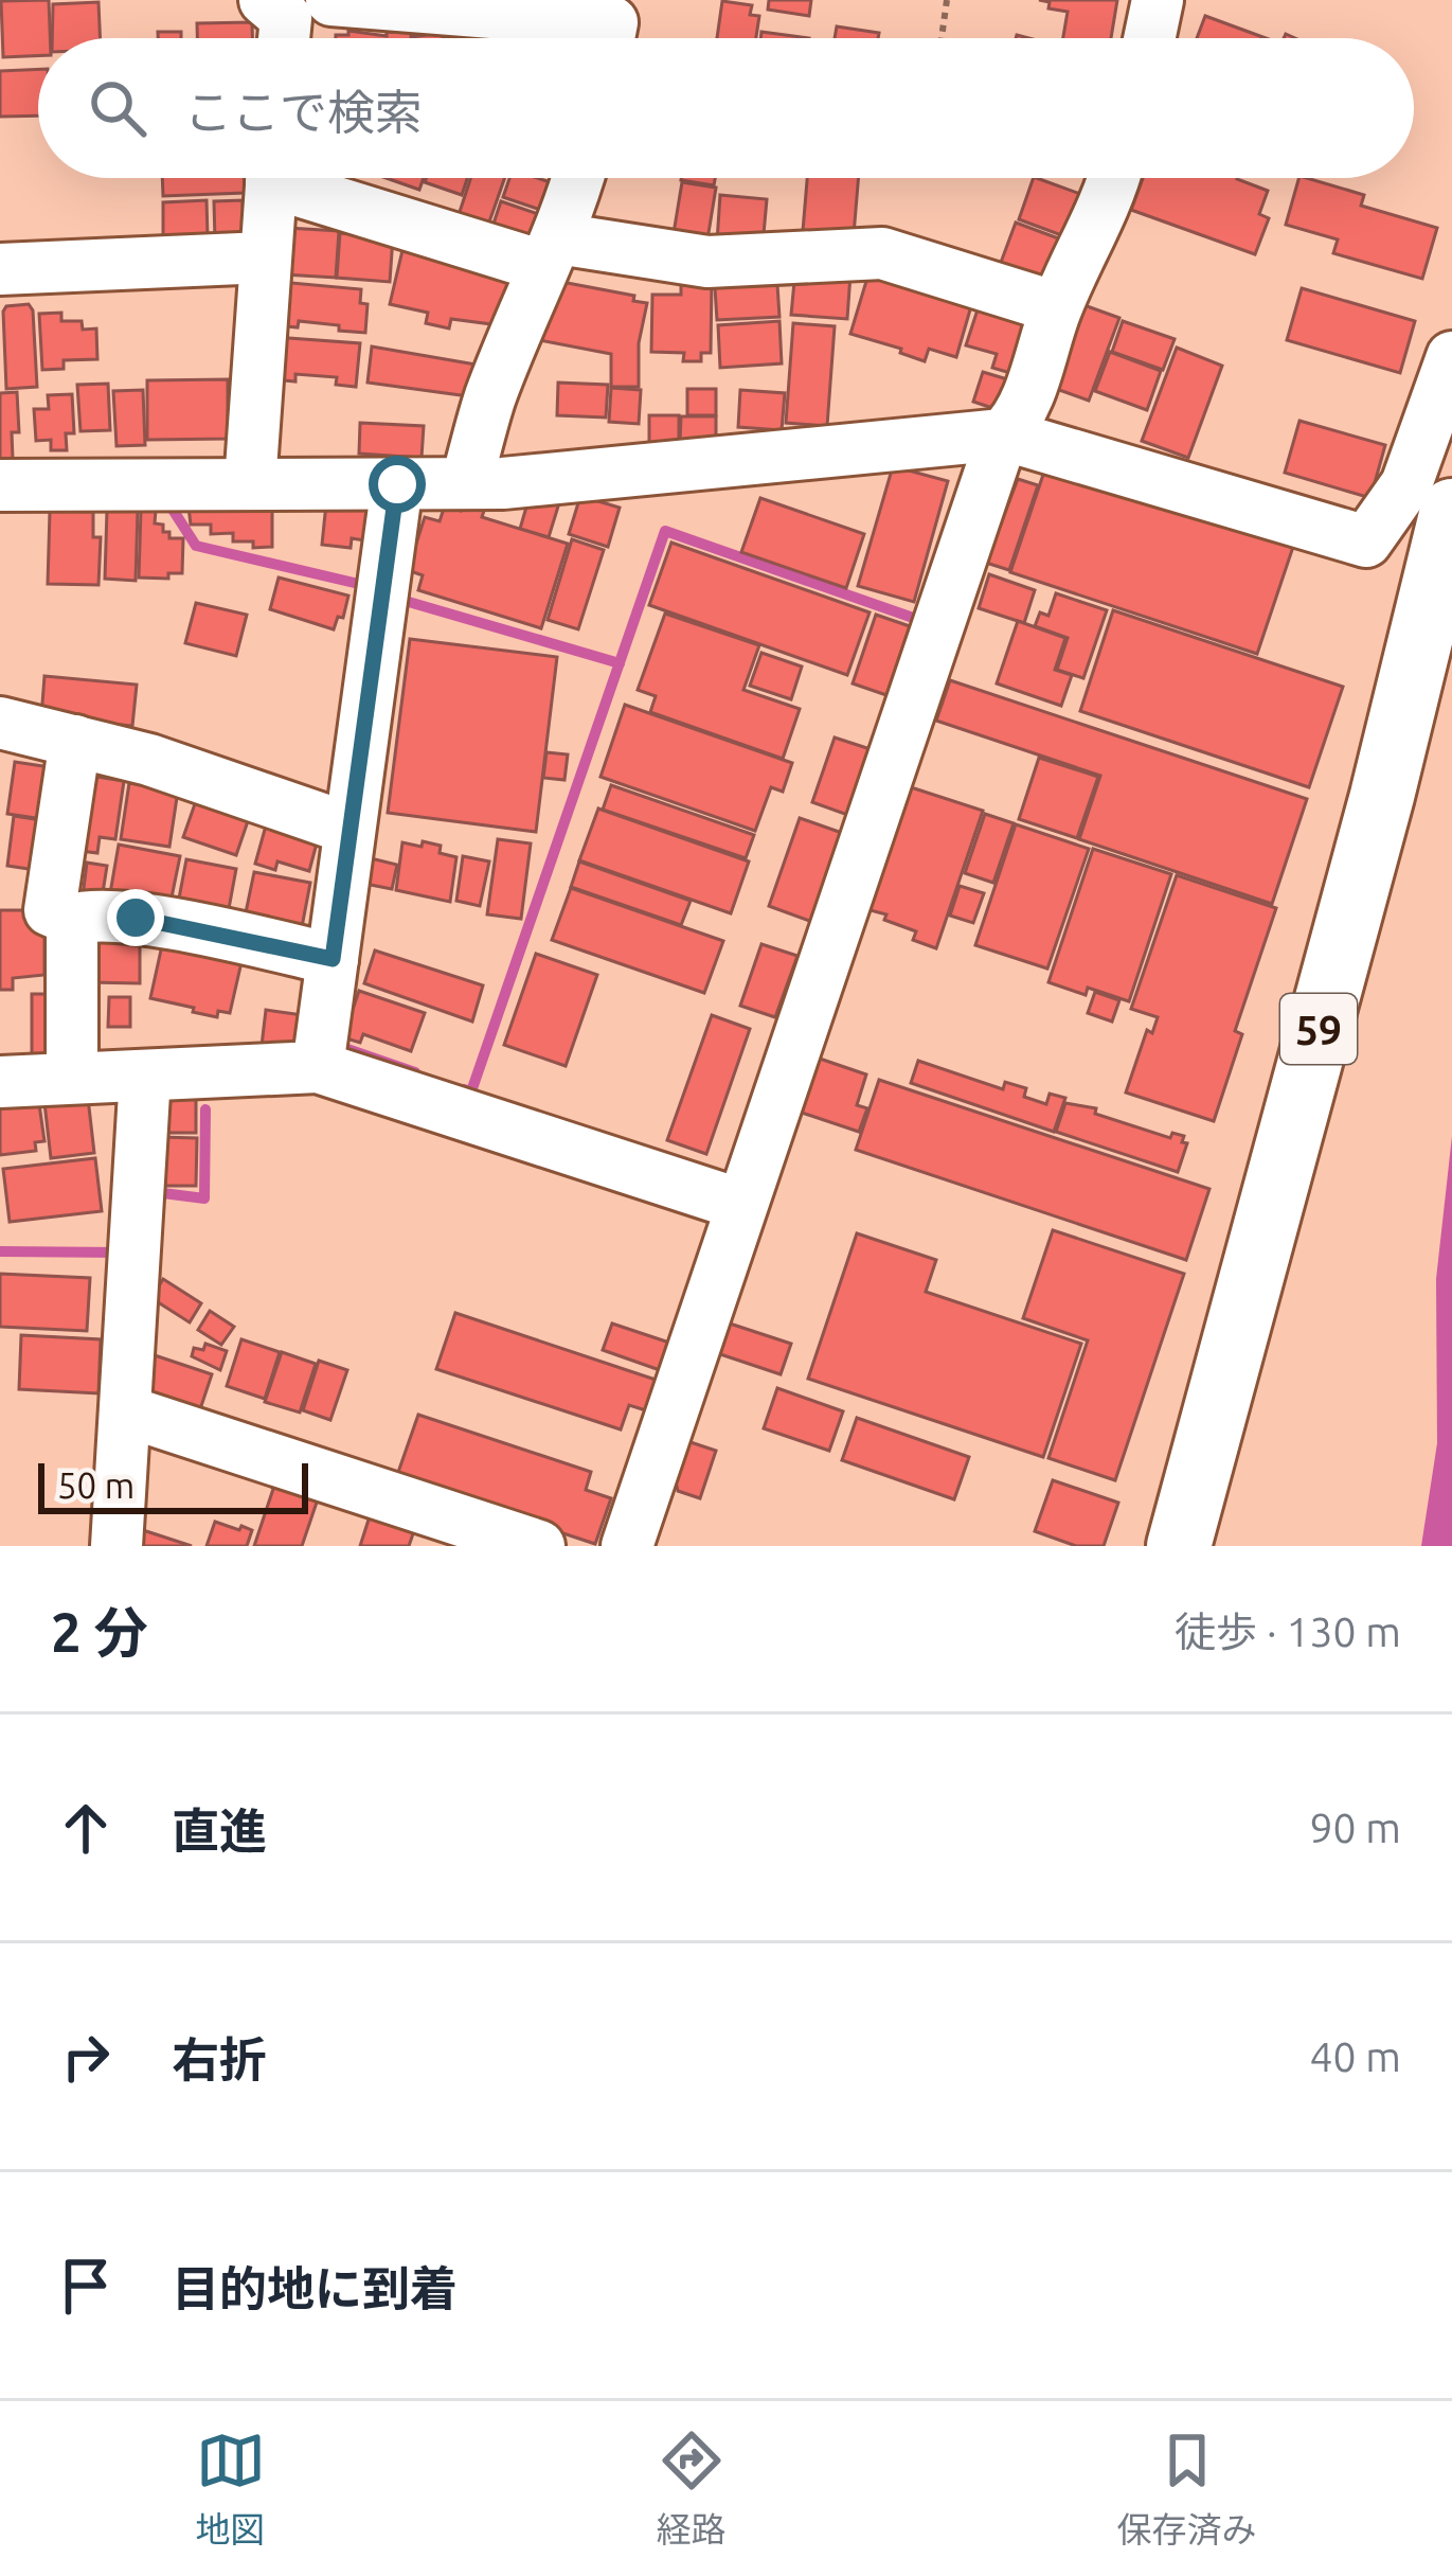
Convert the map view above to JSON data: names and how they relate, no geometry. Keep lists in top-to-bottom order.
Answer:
{
  "streets": {
    "main road": ["59"]
  },
  "scale_bar": "50 m",
  "page": {
    "search": "ここで検索",
    "scale": "50 m",
    "heading": ["2 分", "徒歩 · 130 m"],
    "list": [
      ["直進", "90 m"],
      ["右折", "40 m"],
      "目的地に到着"
    ],
    "nav": ["地図", "経路", "保存済み"]
  }
}
